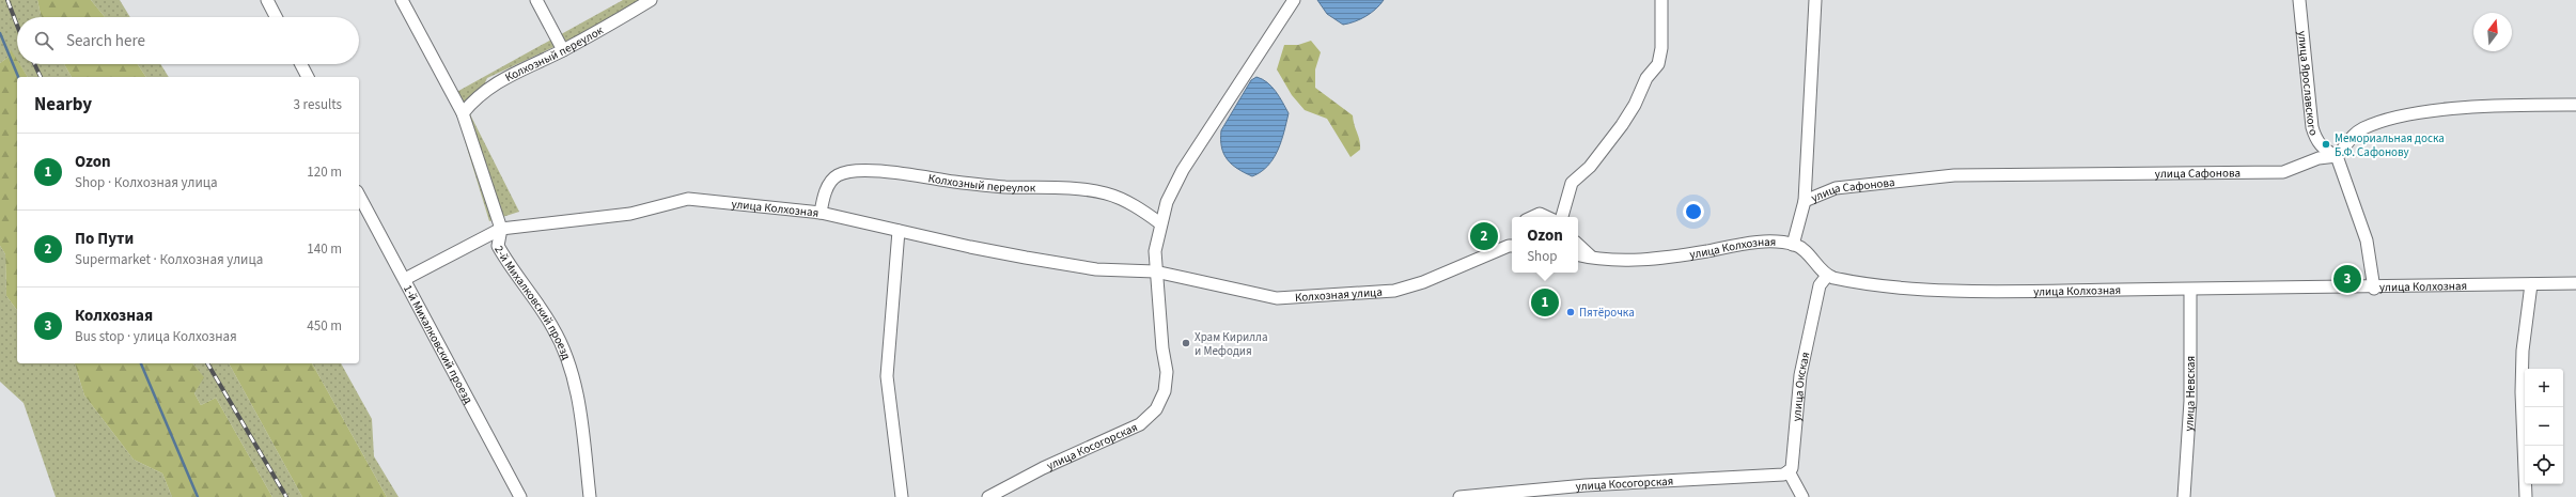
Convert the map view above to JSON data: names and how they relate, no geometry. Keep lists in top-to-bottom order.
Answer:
{
  "streets": {
    "street": [
      "Колхозный переулок",
      "улица Ярославского",
      "улица Сафонова",
      "улица Колхозная",
      "Колхозная улица",
      "2-й Михалковский проезд",
      "1-й Михалковский проезд",
      "улица Окская",
      "улица Невская",
      "улица Косогорская"
    ]
  },
  "crossings": [
    ["Колхозный переулок", "улица Колхозная"],
    ["Колхозный переулок", "2-й Михалковский проезд"],
    ["Колхозный переулок", "улица Косогорская"],
    ["улица Ярославского", "улица Сафонова"],
    ["улица Колхозная", "Колхозная улица"],
    ["улица Колхозная", "2-й Михалковский проезд"],
    ["улица Колхозная", "1-й Михалковский проезд"],
    ["улица Колхозная", "улица Окская"],
    ["улица Колхозная", "улица Невская"],
    ["улица Колхозная", "улица Косогорская"],
    ["Колхозная улица", "улица Косогорская"],
    ["улица Окская", "улица Косогорская"]
  ],
  "places": ["Мемориальная доска Б.Ф. Сафонову", "Пятёрочка", "Храм Кирилла и Мефодия"],
  "north": "top",
  "page": {
    "search": "Search here",
    "heading": ["Nearby", "3 results"],
    "list": [
      {
        "mark": "1",
        "name": "Ozon",
        "note": "Shop · Колхозная улица",
        "value": "120 m"
      },
      {
        "mark": "2",
        "name": "По Пути",
        "note": "Supermarket · Колхозная улица",
        "value": "140 m"
      },
      {
        "mark": "3",
        "name": "Колхозная",
        "note": "Bus stop · улица Колхозная",
        "value": "450 m"
      }
    ],
    "popup": ["Ozon", "Shop"],
    "pins": ["2", "3", "1"],
    "map_buttons": ["+", "−"]
  }
}
